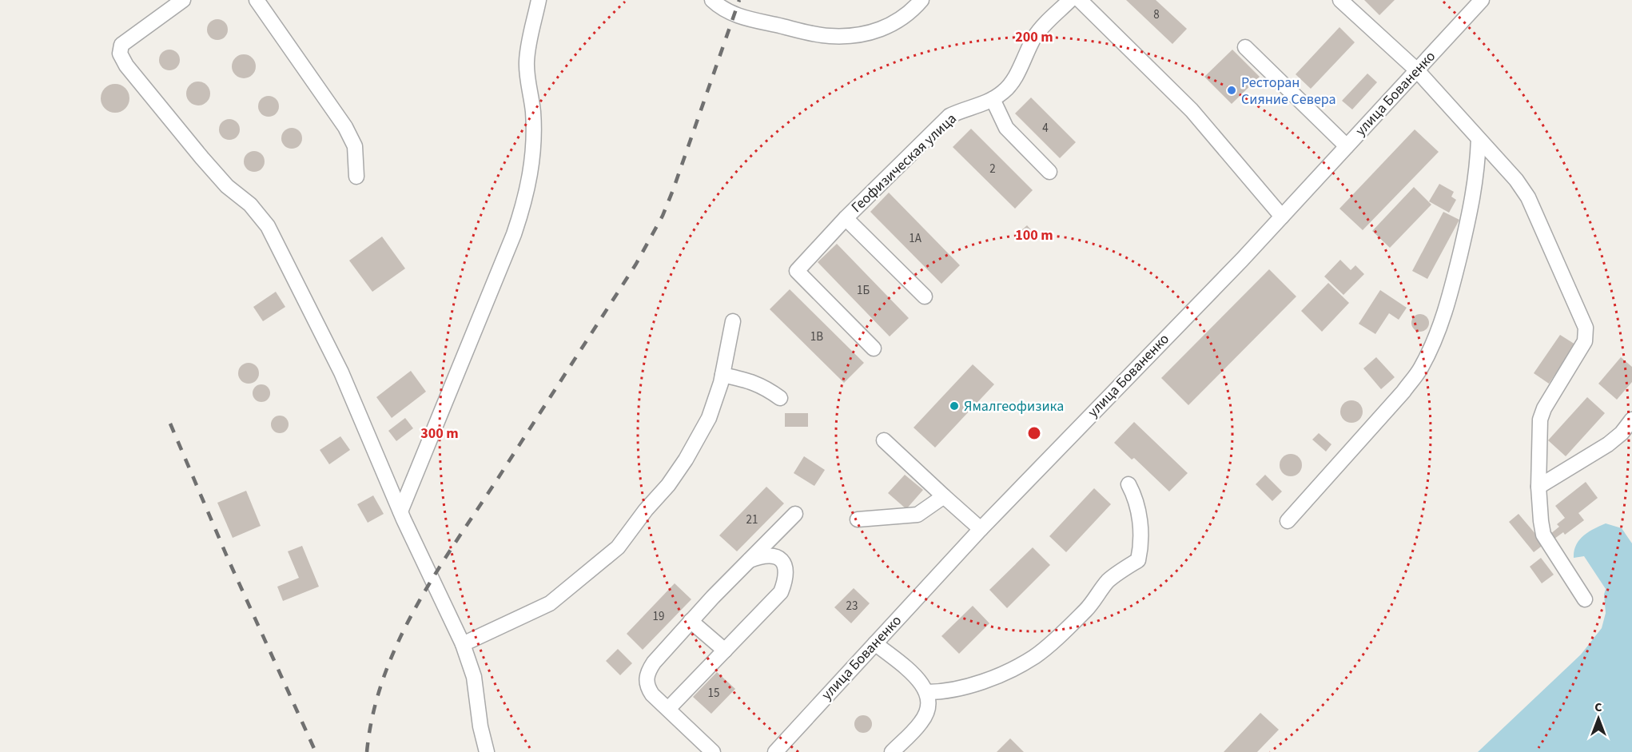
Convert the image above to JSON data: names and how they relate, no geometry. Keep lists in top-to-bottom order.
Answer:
{
  "streets": {
    "street": ["улица Бованенко", "Геофизическая улица"]
  },
  "places": ["Ресторан Сияние Севера", "Ямалгеофизика"],
  "house_numbers": [
    "8",
    "4",
    "2",
    "1А",
    "1Б",
    "1В",
    "21",
    "23",
    "19",
    "15"
  ],
  "north": "top",
  "rings": ["200 m", "100 m", "300 m"]
}
